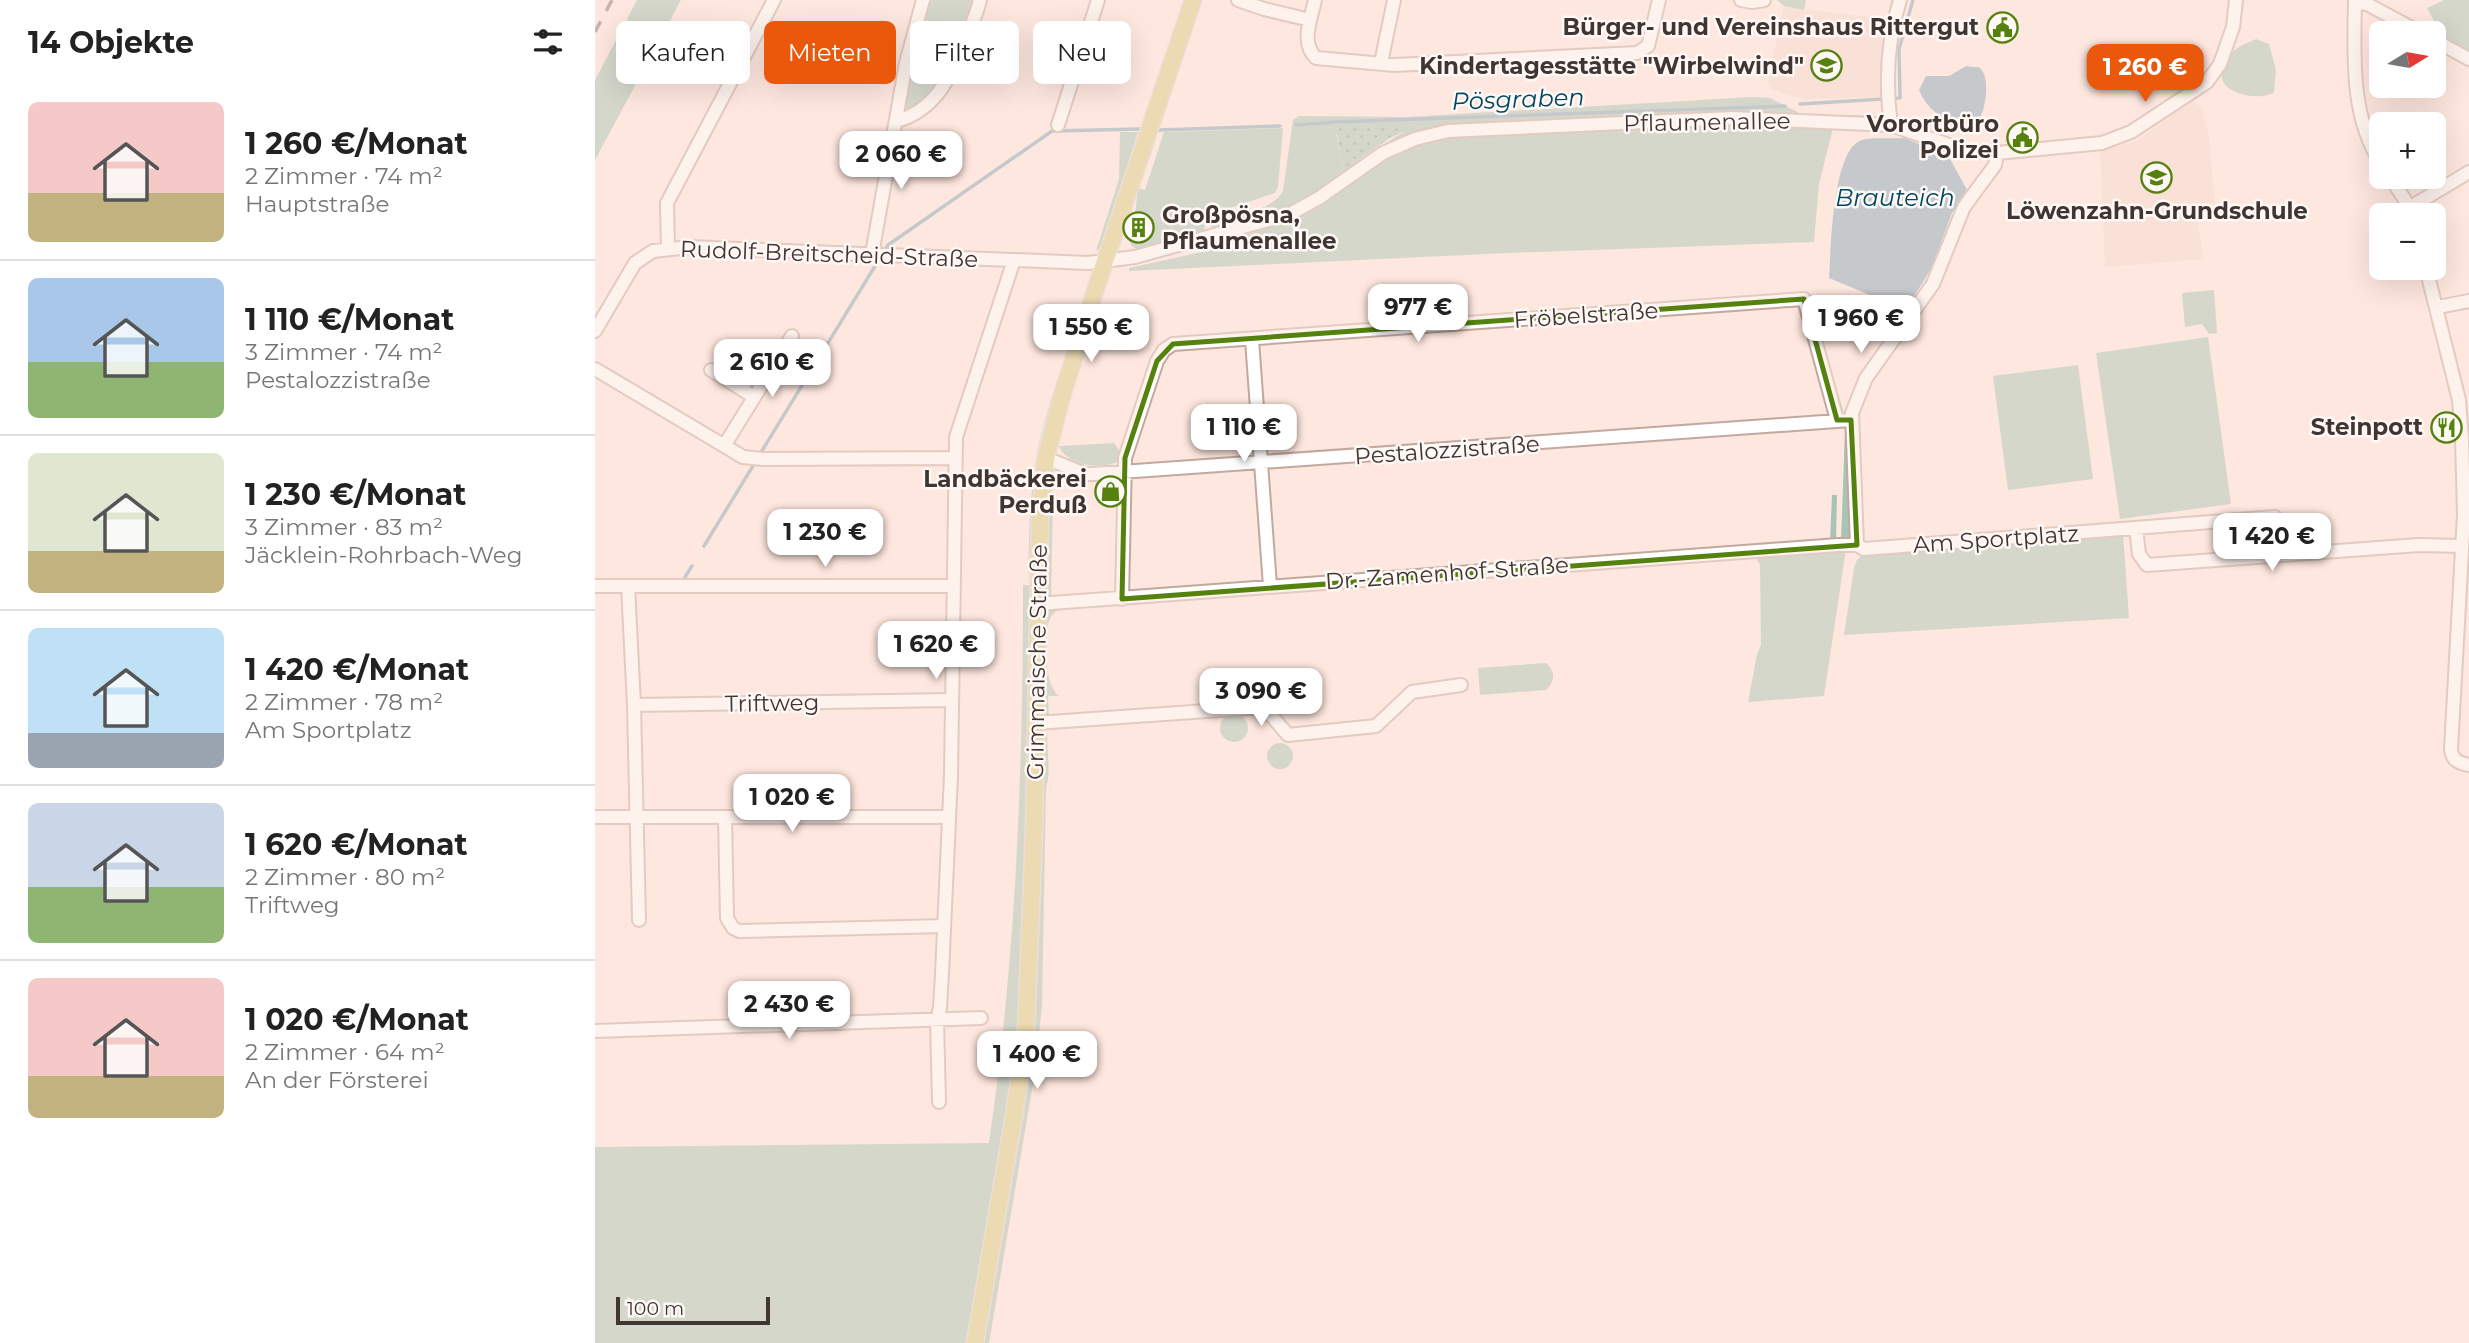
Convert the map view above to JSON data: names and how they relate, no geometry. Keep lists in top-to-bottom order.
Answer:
{
  "streets": {
    "main road": ["Grimmaische Straße"],
    "street": [
      "Pflaumenallee",
      "Rudolf-Breitscheid-Straße",
      "Fröbelstraße",
      "Pestalozzistraße",
      "Am Sportplatz",
      "Dr.-Zamenhof-Straße",
      "Triftweg"
    ]
  },
  "crossings": [
    ["Pflaumenallee", "Rudolf-Breitscheid-Straße"],
    ["Pflaumenallee", "Grimmaische Straße"],
    ["Rudolf-Breitscheid-Straße", "Grimmaische Straße"],
    ["Fröbelstraße", "Pestalozzistraße"],
    ["Fröbelstraße", "Dr.-Zamenhof-Straße"],
    ["Pestalozzistraße", "Grimmaische Straße"],
    ["Am Sportplatz", "Dr.-Zamenhof-Straße"],
    ["Dr.-Zamenhof-Straße", "Grimmaische Straße"]
  ],
  "water": ["Pösgraben", "Brauteich"],
  "places": {
    "public building": ["Bürger- und Vereinshaus Rittergut", "Vorortbüro Polizei"],
    "school or university": ["Kindertagesstätte \"Wirbelwind\"", "Löwenzahn-Grundschule"],
    "building": ["Großpösna, Pflaumenallee"],
    "restaurant": ["Steinpott"],
    "shop": ["Landbäckerei Perduß"]
  },
  "scale_bar": "100 m",
  "north": "right",
  "page": {
    "heading": "14 Objekte",
    "map_buttons": ["+", "−"],
    "chip": [
      "Kaufen",
      "Mieten",
      "Filter",
      "Neu"
    ],
    "price": [
      "1 260 €",
      "2 060 €",
      "977 €",
      "1 960 €",
      "1 550 €",
      "2 610 €",
      "1 110 €",
      "1 230 €",
      "1 420 €",
      "1 620 €",
      "3 090 €",
      "1 020 €",
      "2 430 €",
      "1 400 €"
    ],
    "list": [
      {
        "name": "1 260 €/Monat",
        "note": "2 Zimmer · 74 m² · Hauptstraße"
      },
      {
        "name": "1 110 €/Monat",
        "note": "3 Zimmer · 74 m² · Pestalozzistraße"
      },
      {
        "name": "1 230 €/Monat",
        "note": "3 Zimmer · 83 m² · Jäcklein-Rohrbach-Weg"
      },
      {
        "name": "1 420 €/Monat",
        "note": "2 Zimmer · 78 m² · Am Sportplatz"
      },
      {
        "name": "1 620 €/Monat",
        "note": "2 Zimmer · 80 m² · Triftweg"
      },
      {
        "name": "1 020 €/Monat",
        "note": "2 Zimmer · 64 m² · An der Försterei"
      }
    ],
    "scale": "100 m"
  }
}
